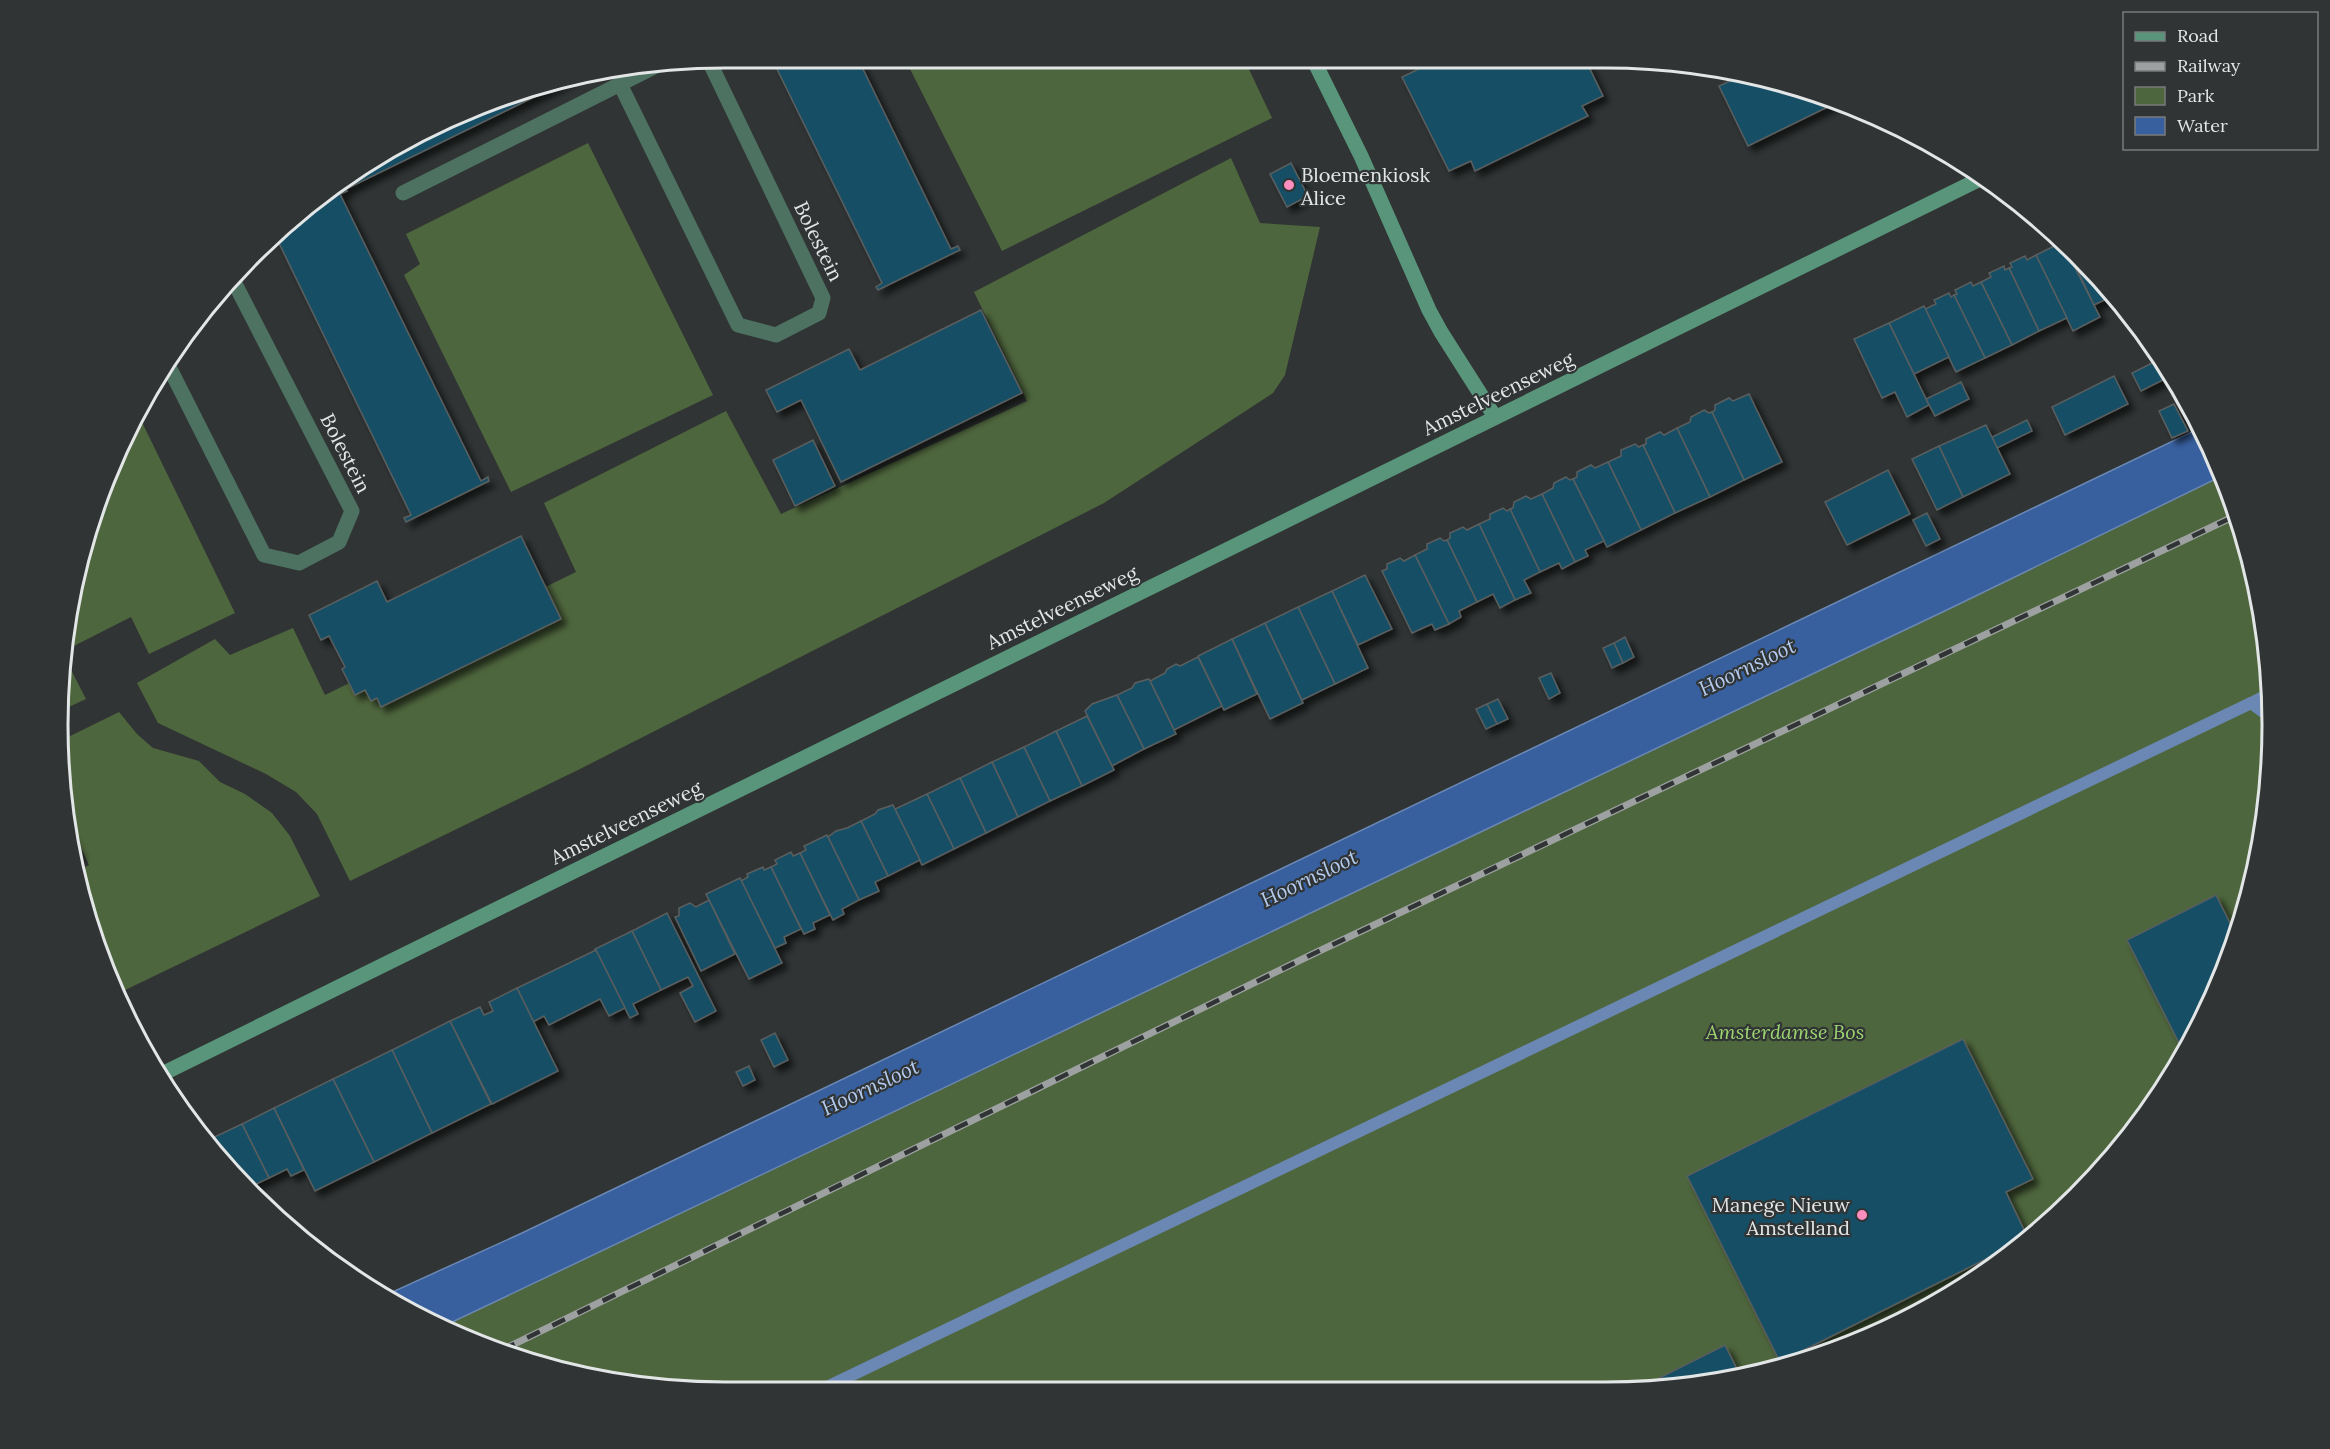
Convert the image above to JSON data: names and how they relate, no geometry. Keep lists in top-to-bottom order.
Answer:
{
  "streets": {
    "main road": ["Amstelveenseweg"],
    "street": ["Bolestein"]
  },
  "water": ["Hoornsloot"],
  "parks": ["Amsterdamse Bos"],
  "places": ["Bloemenkiosk Alice", "Manege Nieuw Amstelland"],
  "legend": [
    "Road",
    "Railway",
    "Park",
    "Water"
  ]
}
